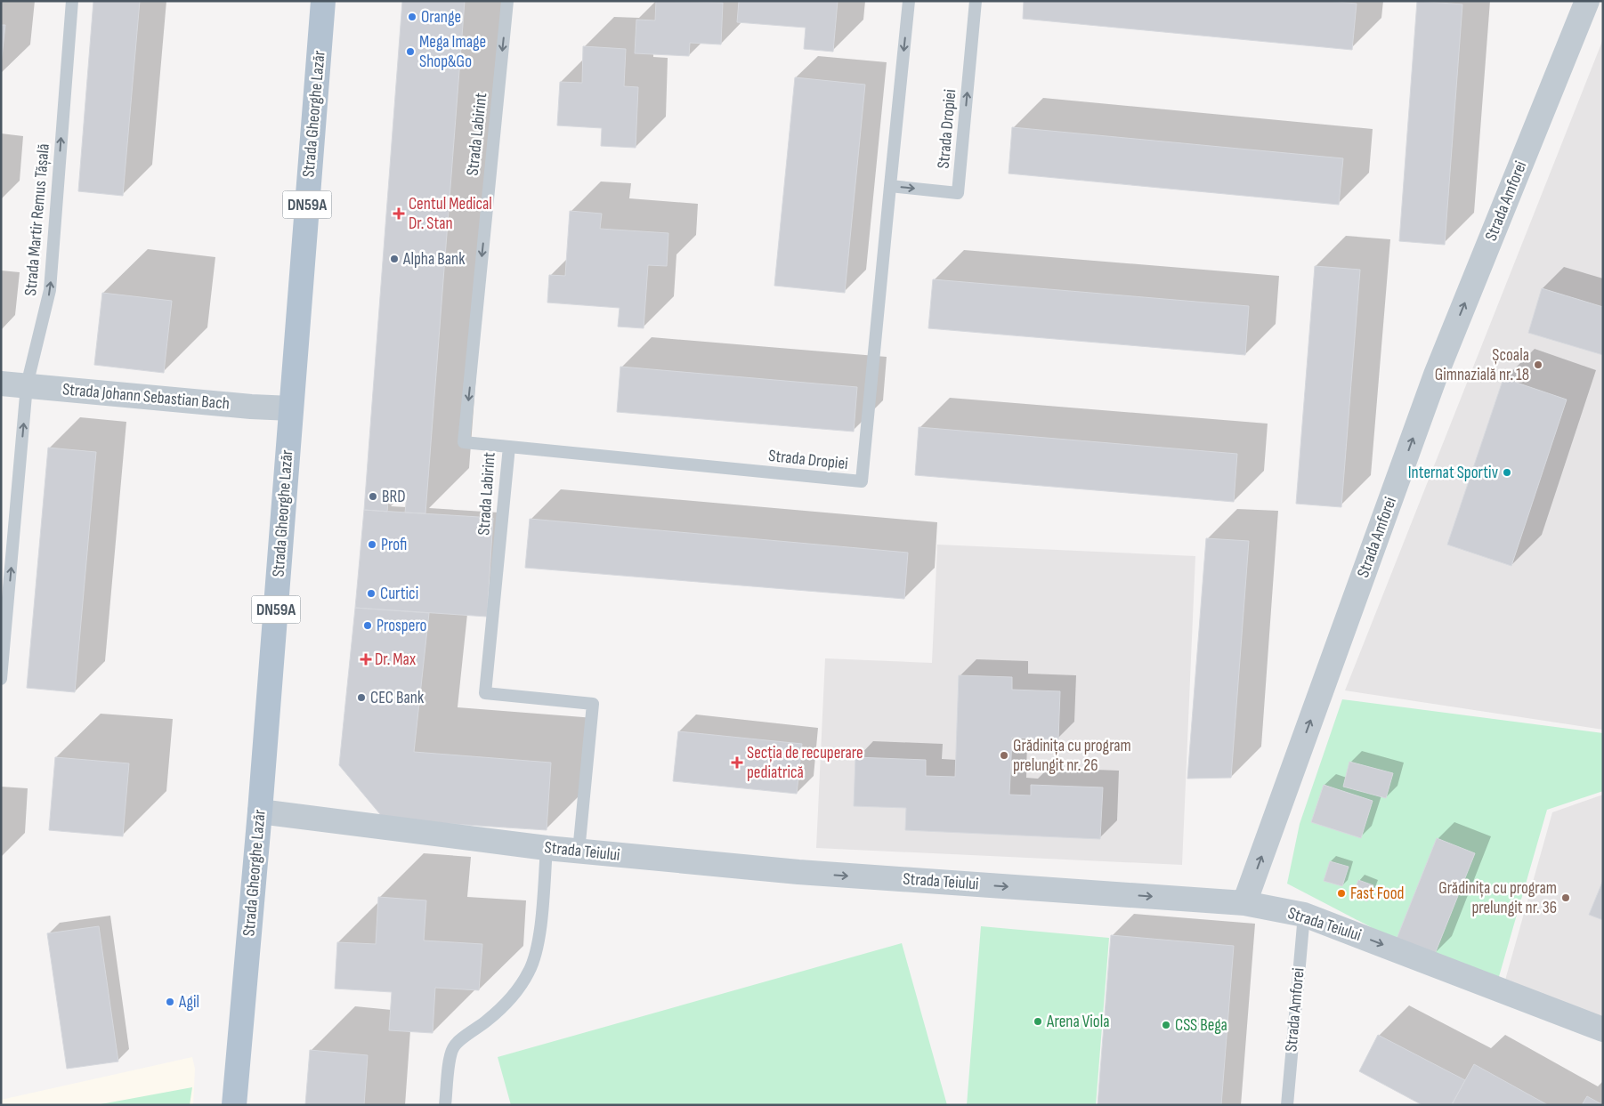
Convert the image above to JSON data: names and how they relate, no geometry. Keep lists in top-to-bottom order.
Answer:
{
  "streets": {
    "main road": ["Strada Gheorghe Lazăr", "DN59A"],
    "street": ["Strada Amforei", "Strada Johann Sebastian Bach", "Strada Teiului"],
    "lane": ["Strada Dropiei", "Strada Labirint", "Strada Martir Remus Tășală"]
  },
  "crossings": [
    ["Strada Gheorghe Lazăr", "Strada Johann Sebastian Bach"],
    ["Strada Gheorghe Lazăr", "Strada Teiului"],
    ["Strada Dropiei", "Strada Labirint"],
    ["Strada Labirint", "Strada Teiului"],
    ["Strada Amforei", "Strada Teiului"],
    ["Strada Martir Remus Tășală", "Strada Johann Sebastian Bach"]
  ],
  "one_way": [
    "Strada Labirint",
    "Strada Amforei",
    "Strada Martir Remus Tășală",
    "Strada Teiului"
  ],
  "places": {
    "other": [
      "Orange",
      "Mega Image Shop&Go",
      "Alpha Bank",
      "Școala Gimnazială nr. 18",
      "Internat Sportiv",
      "BRD",
      "Profi",
      "Curtici",
      "Prospero",
      "CEC Bank",
      "Grădinița cu program prelungit nr. 26",
      "Fast Food",
      "Grădinița cu program prelungit nr. 36",
      "Agil",
      "Arena Viola",
      "CSS Bega"
    ],
    "health": ["Centul Medical Dr. Stan", "Dr. Max", "Secția de recuperare pediatrică"]
  }
}
